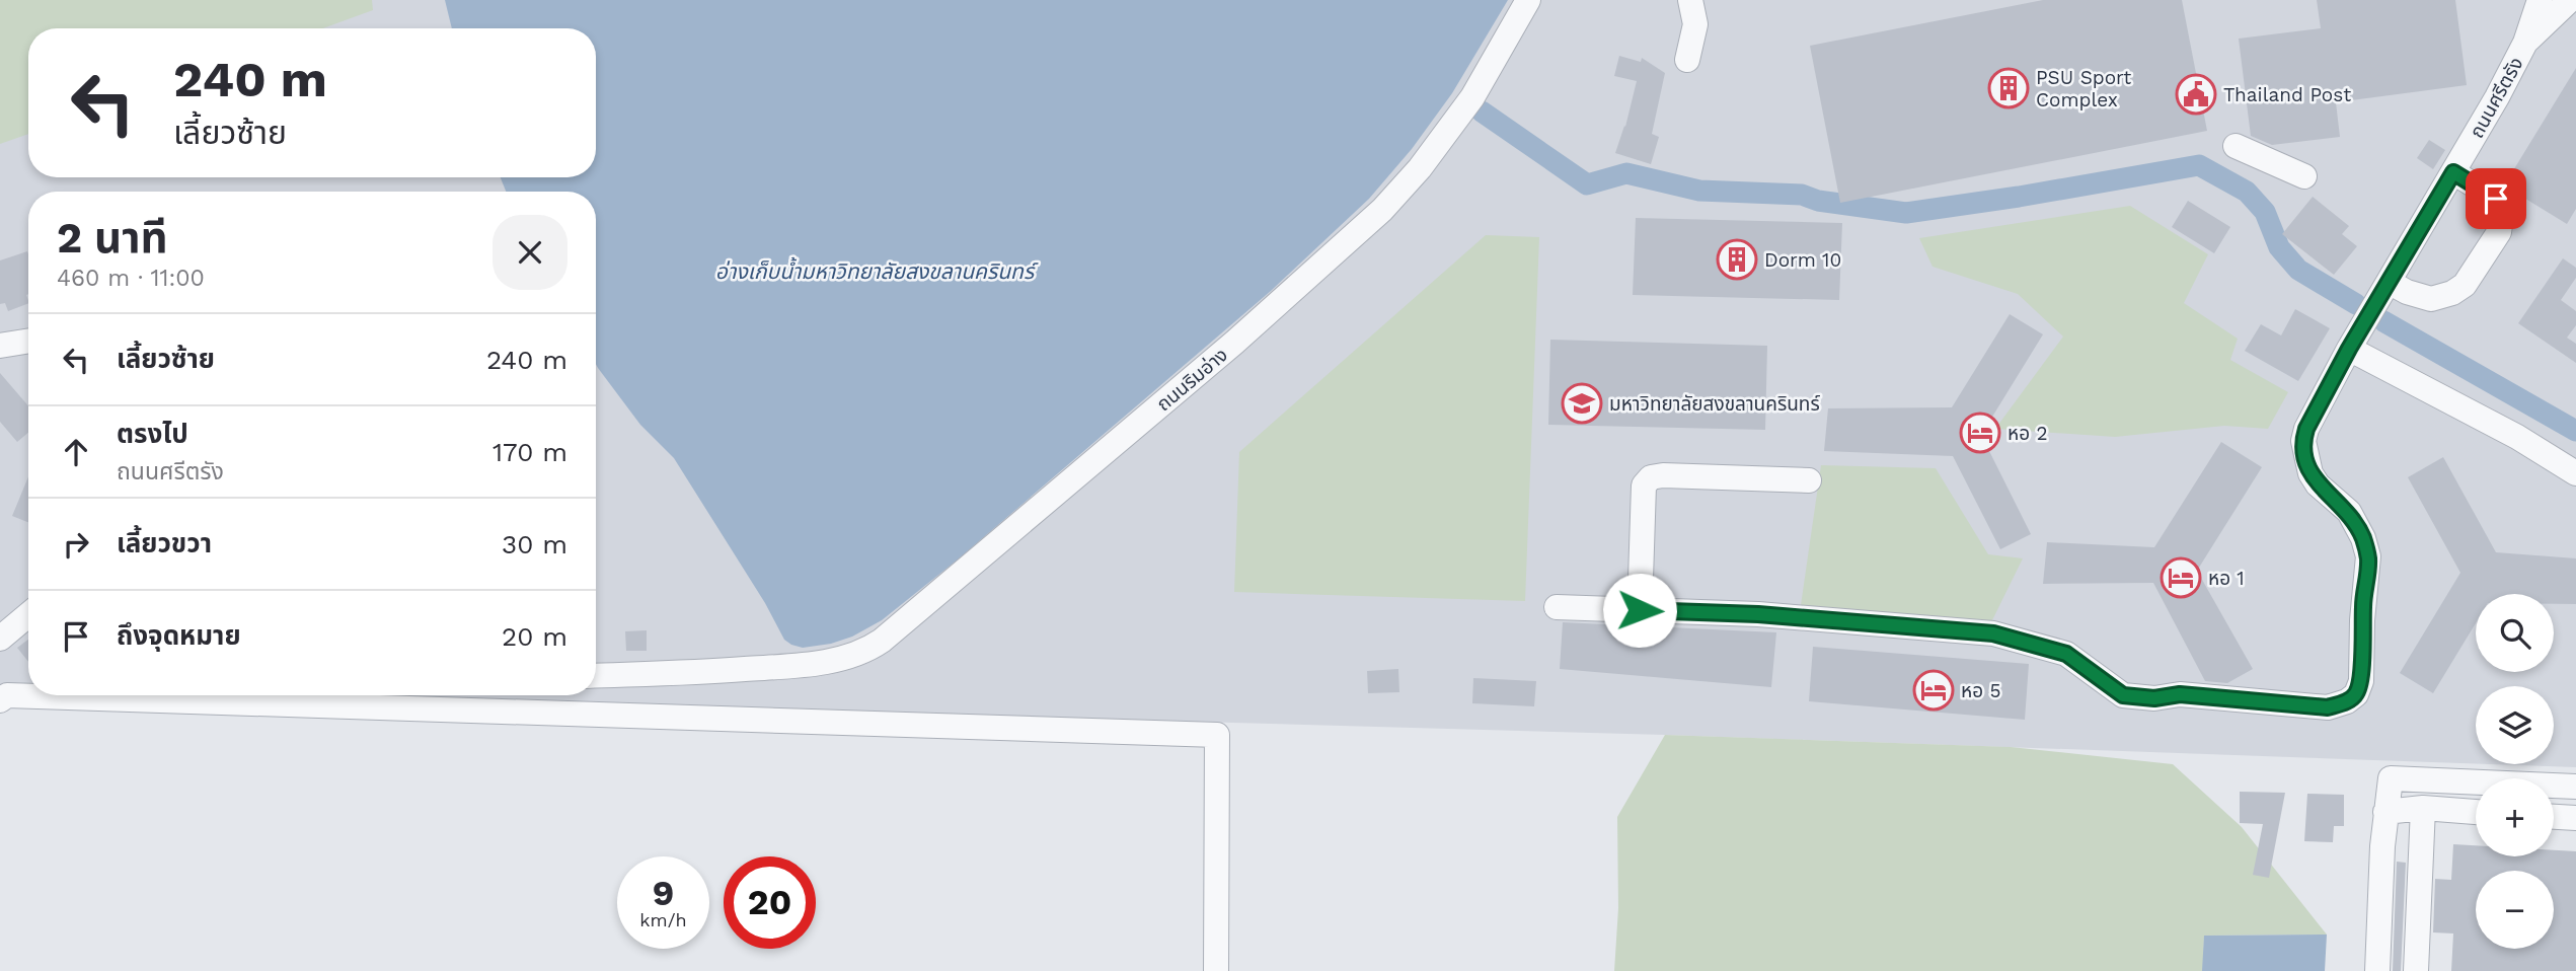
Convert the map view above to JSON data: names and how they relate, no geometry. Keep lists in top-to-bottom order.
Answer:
{
  "streets": {
    "street": ["ถนนศรีตรัง", "ถนนริมอ่าง"]
  },
  "water": ["อ่างเก็บน้ำมหาวิทยาลัยสงขลานครินทร์"],
  "places": {
    "building": ["PSU Sport Complex", "Dorm 10"],
    "public building": ["Thailand Post"],
    "school or university": ["มหาวิทยาลัยสงขลานครินทร์"],
    "hotel": ["หอ 2", "หอ 1", "หอ 5"]
  },
  "page": {
    "turn": ["240 m", "เลี้ยวซ้าย"],
    "heading": ["2 นาที", "460 m · 11:00"],
    "list": [
      {
        "name": "เลี้ยวซ้าย",
        "value": "240 m"
      },
      {
        "name": "ตรงไป",
        "note": "ถนนศรีตรัง",
        "value": "170 m"
      },
      {
        "name": "เลี้ยวขวา",
        "value": "30 m"
      },
      {
        "name": "ถึงจุดหมาย",
        "value": "20 m"
      }
    ],
    "map_buttons": ["+", "−"],
    "speed": "9 km/h",
    "limit": "20"
  }
}
